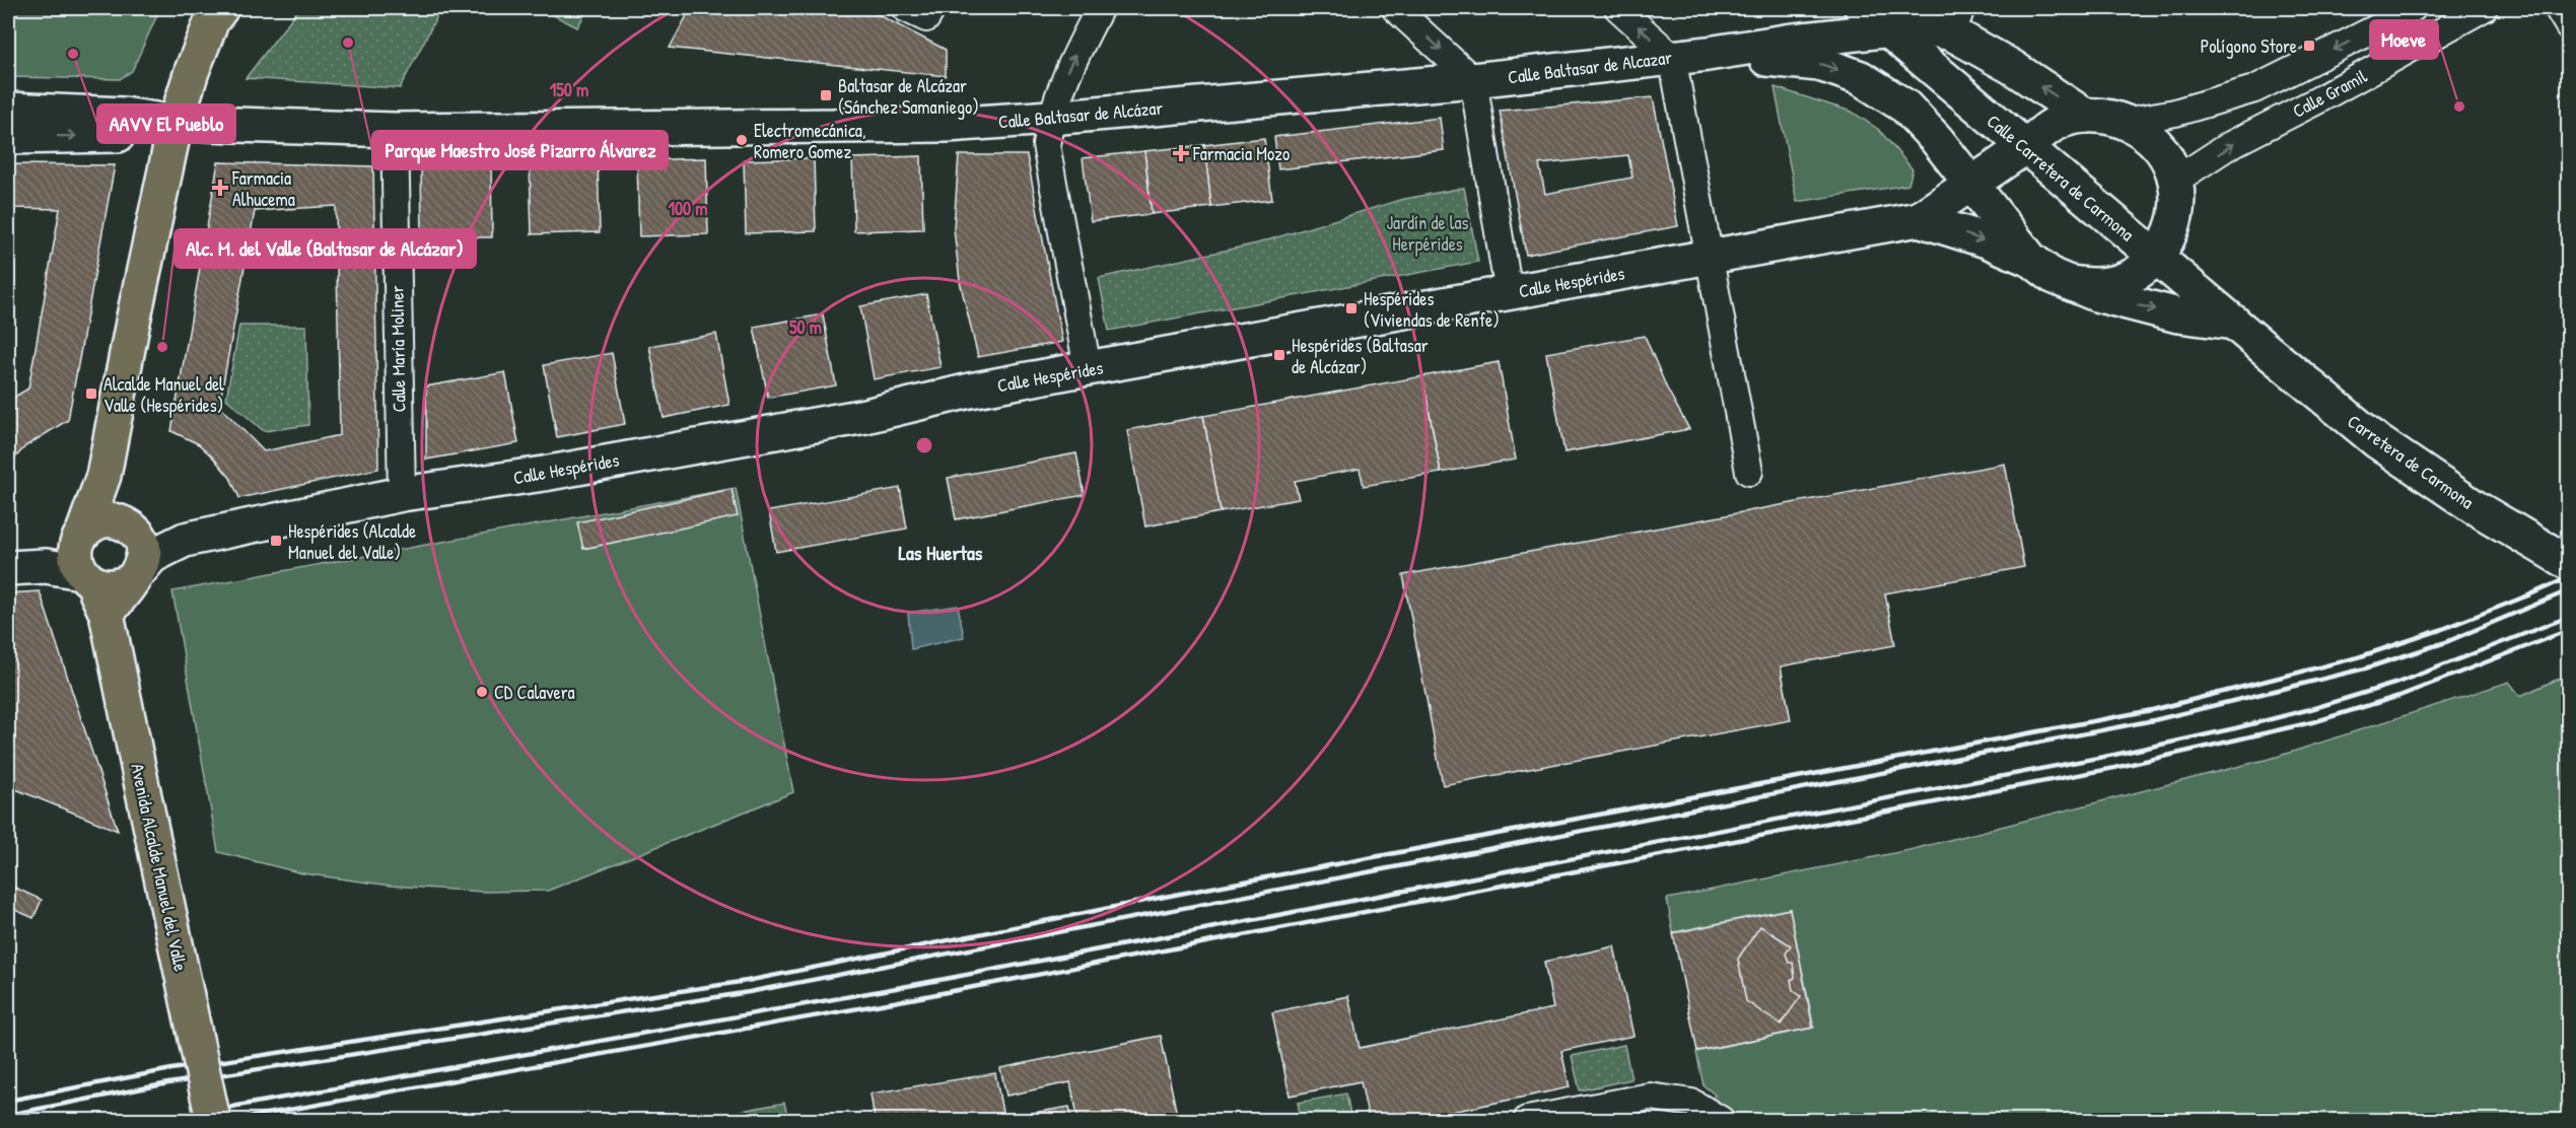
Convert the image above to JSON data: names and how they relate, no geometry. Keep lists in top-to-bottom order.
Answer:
{
  "streets": {
    "main road": [
      "Calle Baltasar de Alcazar",
      "Calle Baltasar de Alcázar",
      "Calle Carretera de Carmona",
      "Calle Hespérides",
      "Carretera de Carmona",
      "Avenida Alcalde Manuel del Valle"
    ],
    "street": ["Calle Gramil", "Calle María Moliner"]
  },
  "crossings": [
    ["Calle Baltasar de Alcazar", "Calle Baltasar de Alcázar"],
    ["Calle Baltasar de Alcázar", "Calle María Moliner"],
    ["Calle Carretera de Carmona", "Carretera de Carmona"],
    ["Calle Hespérides", "Calle María Moliner"],
    ["Calle Hespérides", "Avenida Alcalde Manuel del Valle"]
  ],
  "districts": ["Las Huertas"],
  "parks": ["Jardín de las Herpérides"],
  "places": {
    "other": [
      "Parque Maestro José Pizarro Álvarez",
      "AAVV El Pueblo",
      "Moeve",
      "Electromecánica, Romero Gomez",
      "Alc. M. del Valle (Baltasar de Alcázar)",
      "CD Calavera"
    ],
    "transit": [
      "Polígono Store",
      "Baltasar de Alcázar (Sánchez Samaniego)",
      "Hespérides (Viviendas de Renfe)",
      "Hespérides (Baltasar de Alcázar)",
      "Alcalde Manuel del Valle (Hespérides)",
      "Hespérides (Alcalde Manuel del Valle)"
    ],
    "health": ["Farmacia Mozo", "Farmacia Alhucema"]
  },
  "rings": ["150 m", "100 m", "50 m"]
}
